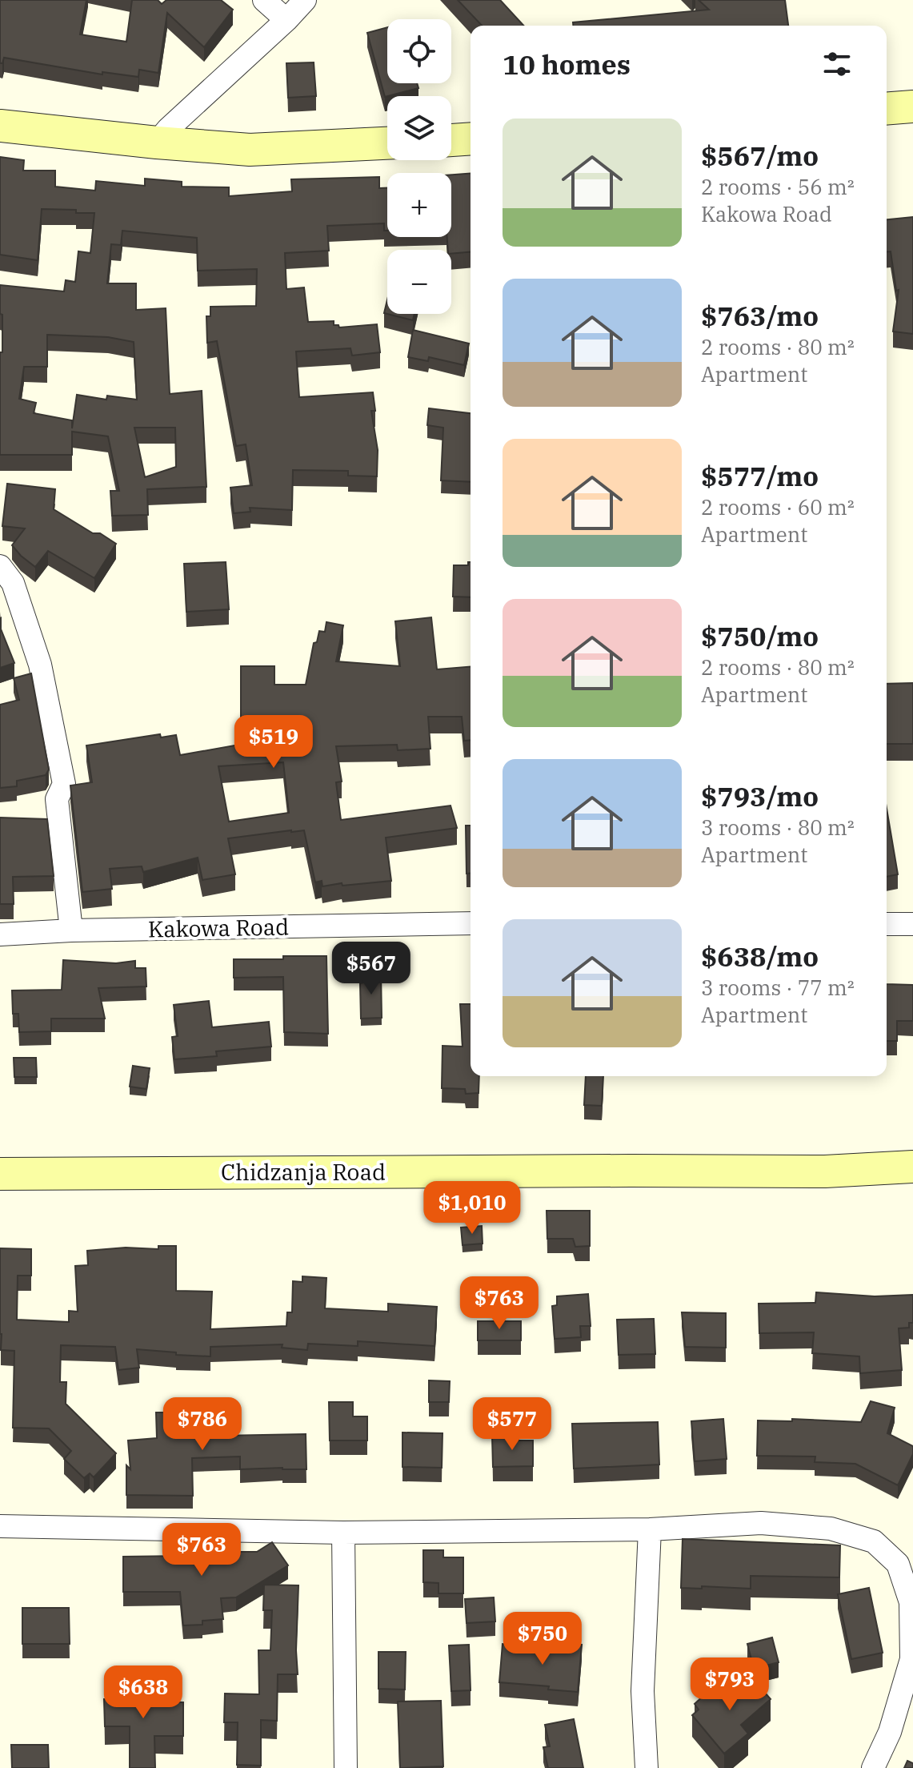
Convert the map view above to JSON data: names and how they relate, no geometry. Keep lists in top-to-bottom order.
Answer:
{
  "streets": {
    "street": ["Kakowa Road", "Chidzanja Road"]
  },
  "page": {
    "map_buttons": ["+", "−"],
    "heading": "10 homes",
    "list": [
      {
        "name": "$567/mo",
        "note": "2 rooms · 56 m² · Kakowa Road"
      },
      {
        "name": "$763/mo",
        "note": "2 rooms · 80 m² · Apartment"
      },
      {
        "name": "$577/mo",
        "note": "2 rooms · 60 m² · Apartment"
      },
      {
        "name": "$750/mo",
        "note": "2 rooms · 80 m² · Apartment"
      },
      {
        "name": "$793/mo",
        "note": "3 rooms · 80 m² · Apartment"
      },
      {
        "name": "$638/mo",
        "note": "3 rooms · 77 m² · Apartment"
      }
    ],
    "price": [
      "$519",
      "$567",
      "$1,010",
      "$763",
      "$786",
      "$577",
      "$763",
      "$750",
      "$793",
      "$638"
    ]
  }
}
